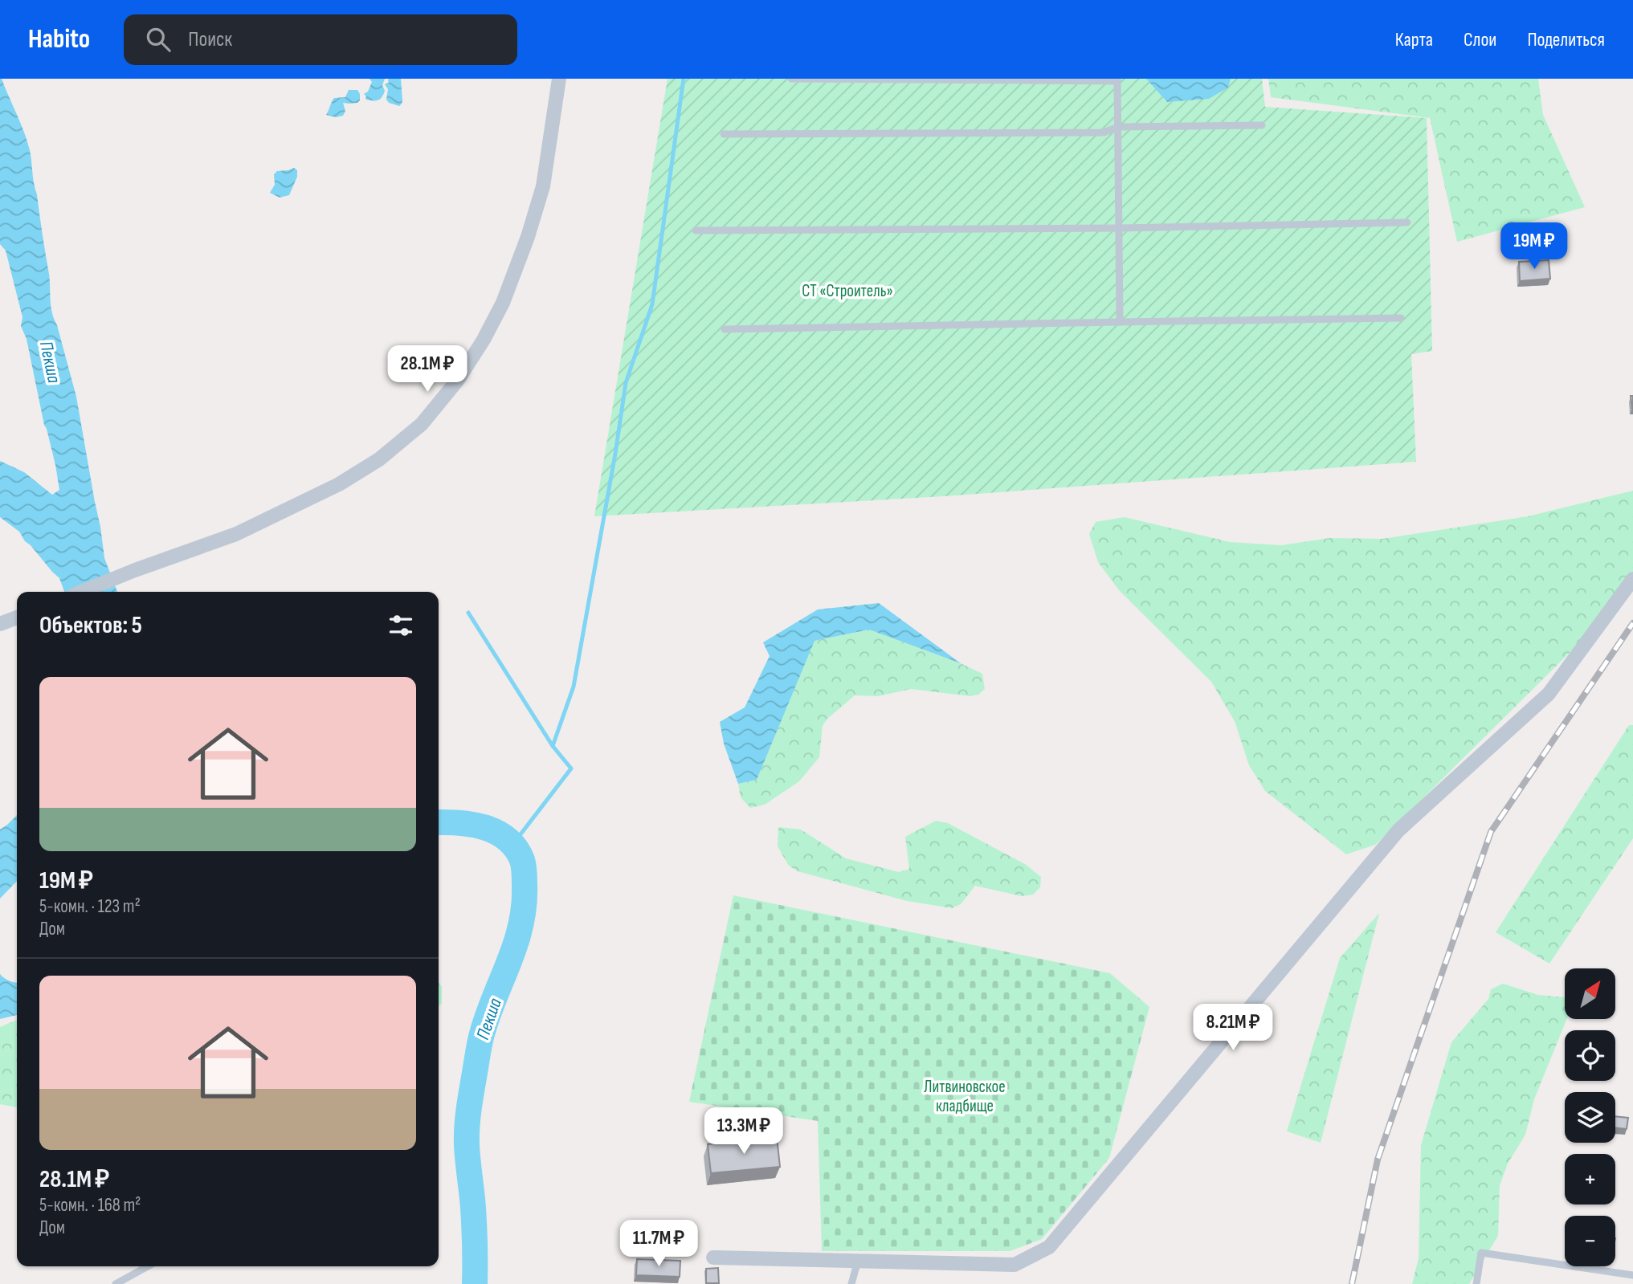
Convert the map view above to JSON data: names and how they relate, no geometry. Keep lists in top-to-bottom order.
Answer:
{
  "water": ["Пекша"],
  "parks": ["СТ «Строитель»", "Литвиновское кладбище"],
  "north": "top right",
  "page": {
    "header": "Habito",
    "search": "Поиск",
    "nav": ["Карта", "Слои", "Поделиться"],
    "price": [
      "19M ₽",
      "28.1M ₽",
      "8.21M ₽",
      "13.3M ₽",
      "11.7M ₽"
    ],
    "heading": "Объектов: 5",
    "list": [
      {
        "name": "19M ₽",
        "note": "5-комн. · 123 m² · Дом"
      },
      {
        "name": "28.1M ₽",
        "note": "5-комн. · 168 m² · Дом"
      }
    ],
    "map_buttons": ["+", "−"]
  }
}
